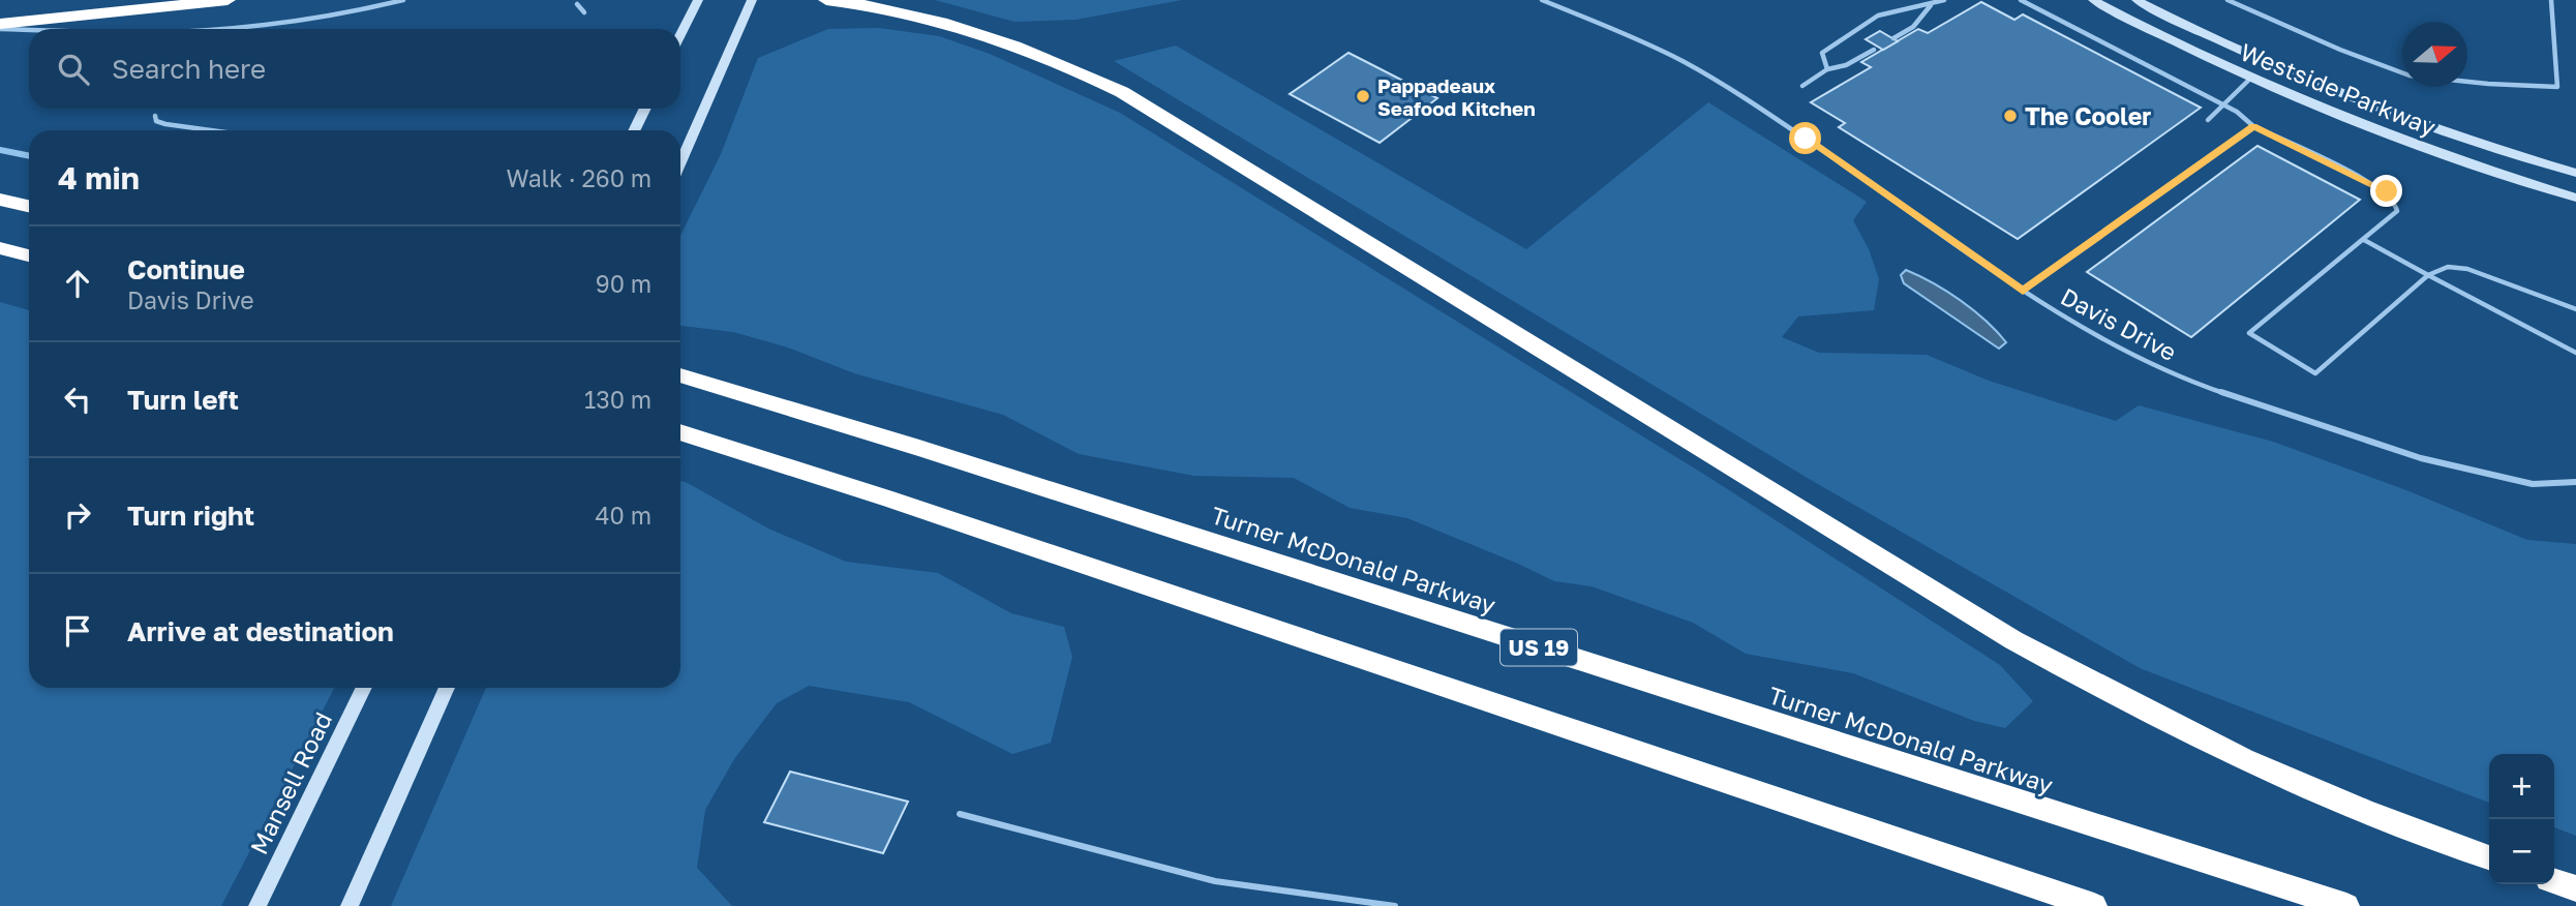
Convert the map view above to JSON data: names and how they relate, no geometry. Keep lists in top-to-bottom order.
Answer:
{
  "streets": {
    "highway": ["Turner McDonald Parkway", "US 19"],
    "main road": ["Westside Parkway", "Mansell Road"],
    "lane": ["Davis Drive"]
  },
  "places": ["Pappadeaux Seafood Kitchen", "The Cooler"],
  "north": "right",
  "page": {
    "search": "Search here",
    "heading": ["4 min", "Walk · 260 m"],
    "list": [
      ["Continue", "Davis Drive", "90 m"],
      ["Turn left", "130 m"],
      ["Turn right", "40 m"],
      "Arrive at destination"
    ],
    "map_buttons": ["+", "−"]
  }
}
